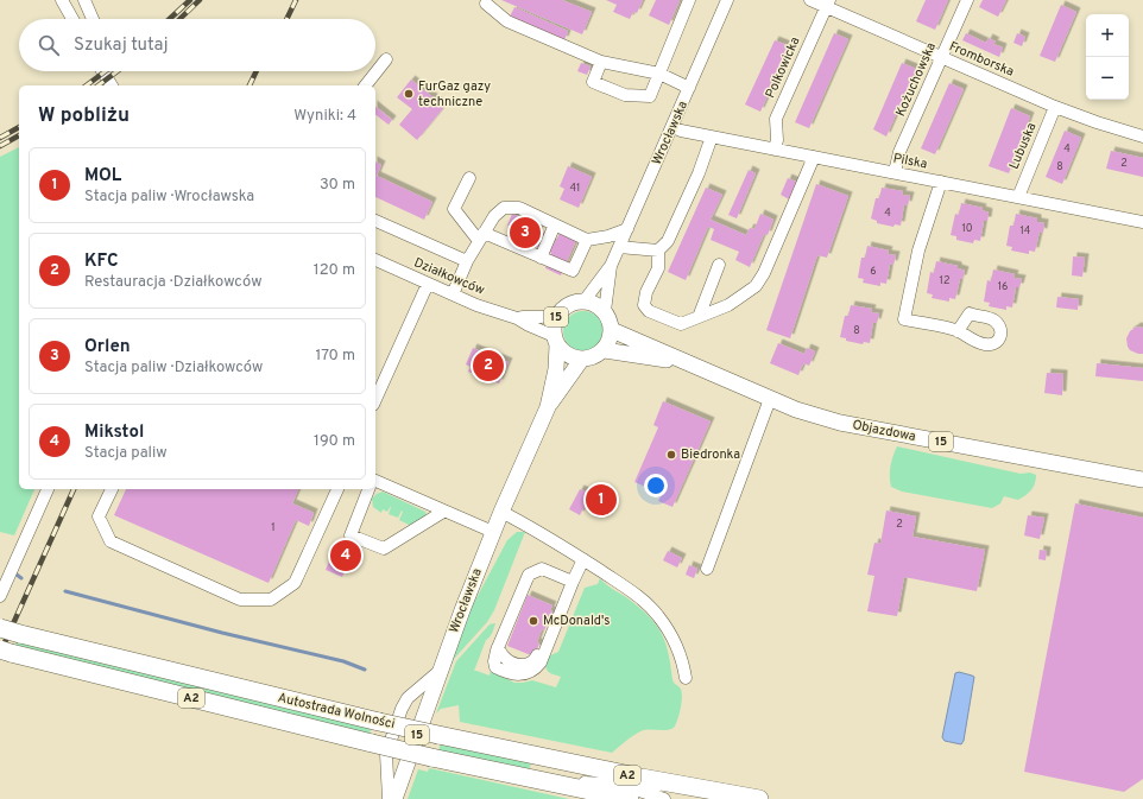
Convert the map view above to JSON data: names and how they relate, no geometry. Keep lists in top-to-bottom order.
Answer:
{
  "streets": {
    "highway": ["A2", "Autostrada Wolności"],
    "main road": ["Wrocławska", "15", "Objazdowa"],
    "street": [
      "Fromborska",
      "Polkowicka",
      "Kożuchowska",
      "Lubuska",
      "Pilska",
      "Działkowców"
    ]
  },
  "crossings": [
    ["Fromborska", "Polkowicka"],
    ["Fromborska", "Kożuchowska"],
    ["Fromborska", "Lubuska"],
    ["Polkowicka", "Pilska"],
    ["Kożuchowska", "Pilska"],
    ["Wrocławska", "Pilska"],
    ["Wrocławska", "Działkowców"],
    ["Wrocławska", "15"],
    ["Wrocławska", "Objazdowa"],
    ["Lubuska", "Pilska"],
    ["Działkowców", "15"],
    ["Działkowców", "Objazdowa"],
    ["15", "Objazdowa"]
  ],
  "places": ["FurGaz gazy techniczne", "Biedronka", "McDonald's"],
  "house_numbers": [
    "4",
    "2",
    "8",
    "41",
    "4",
    "10",
    "14",
    "6",
    "12",
    "16",
    "8",
    "2",
    "1"
  ],
  "page": {
    "map_buttons": ["+", "−"],
    "search": "Szukaj tutaj",
    "heading": ["W pobliżu", "Wyniki: 4"],
    "list": [
      {
        "mark": "1",
        "name": "MOL",
        "note": "Stacja paliw · Wrocławska",
        "value": "30 m"
      },
      {
        "mark": "2",
        "name": "KFC",
        "note": "Restauracja · Działkowców",
        "value": "120 m"
      },
      {
        "mark": "3",
        "name": "Orlen",
        "note": "Stacja paliw · Działkowców",
        "value": "170 m"
      },
      {
        "mark": "4",
        "name": "Mikstol",
        "note": "Stacja paliw",
        "value": "190 m"
      }
    ],
    "pins": [
      "3",
      "2",
      "1",
      "4"
    ]
  }
}
